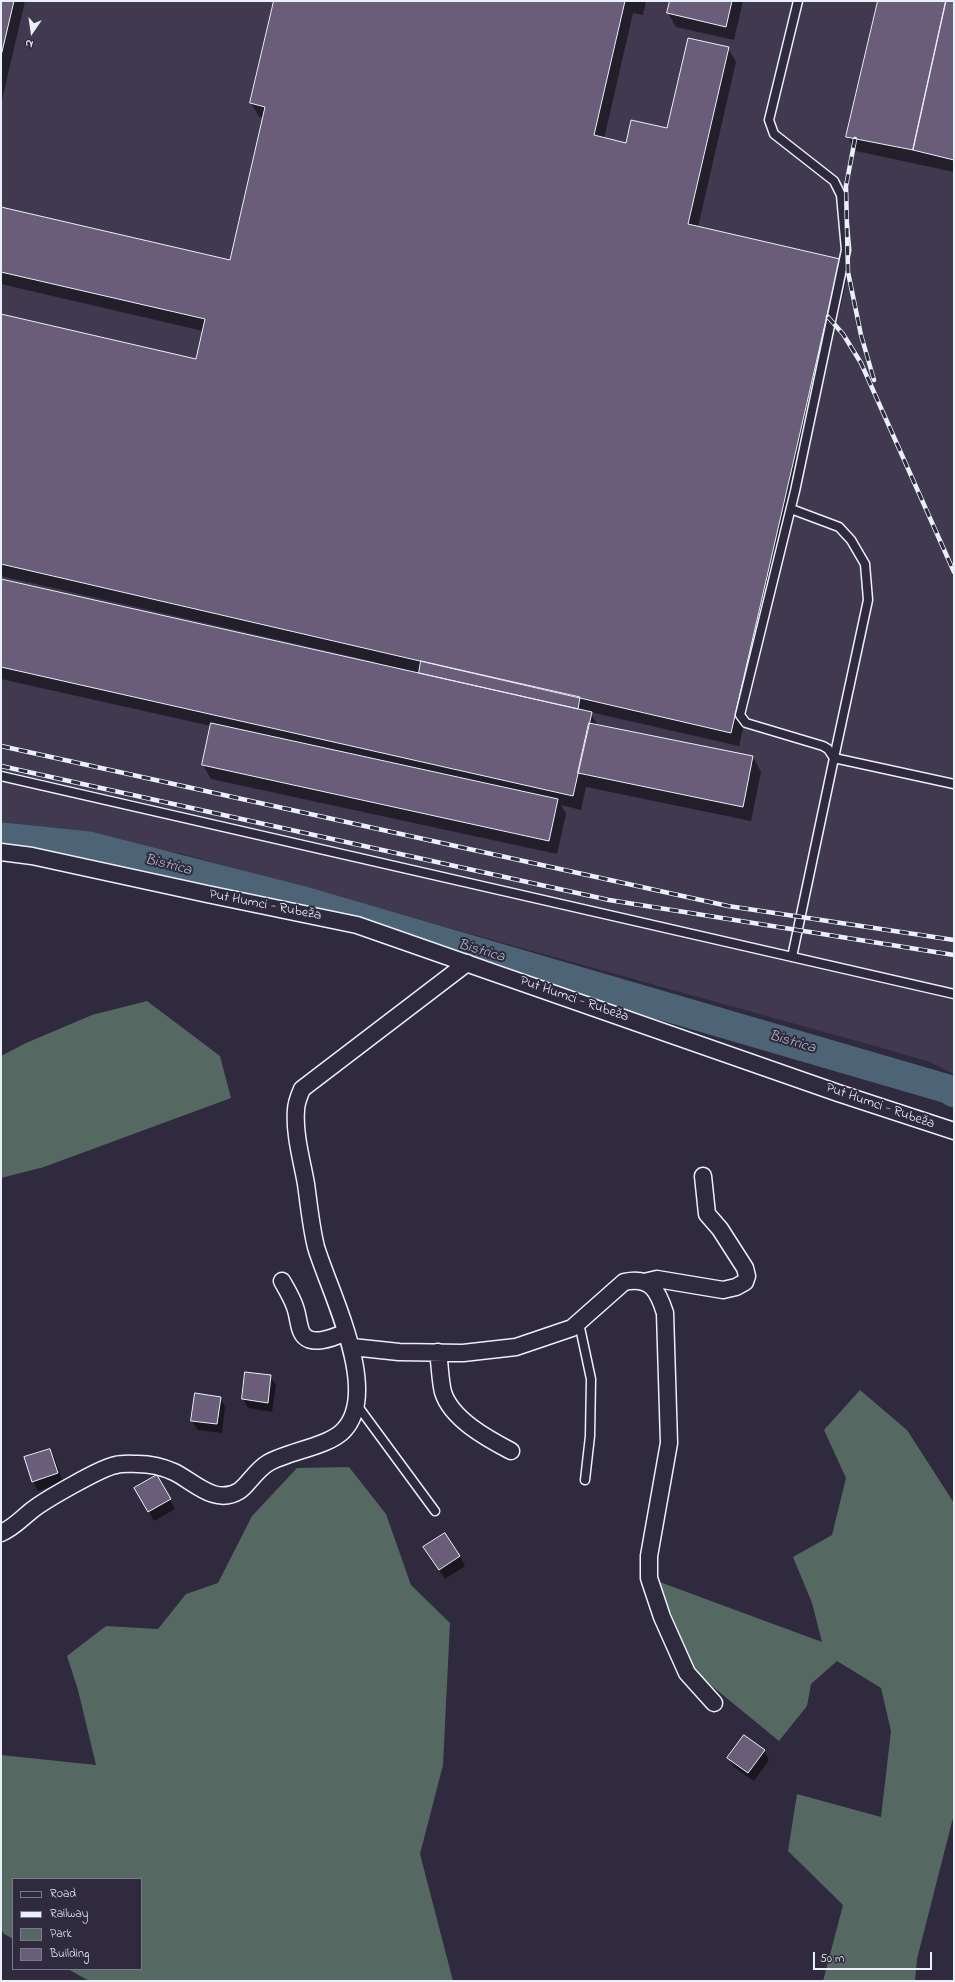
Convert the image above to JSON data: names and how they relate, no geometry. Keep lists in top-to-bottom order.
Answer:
{
  "streets": {
    "street": ["Put Humci - Rubeža"]
  },
  "water": ["Bistrica"],
  "legend": [
    "Road",
    "Railway",
    "Park",
    "Building"
  ],
  "scale_bar": "50 m",
  "north": "bottom"
}
